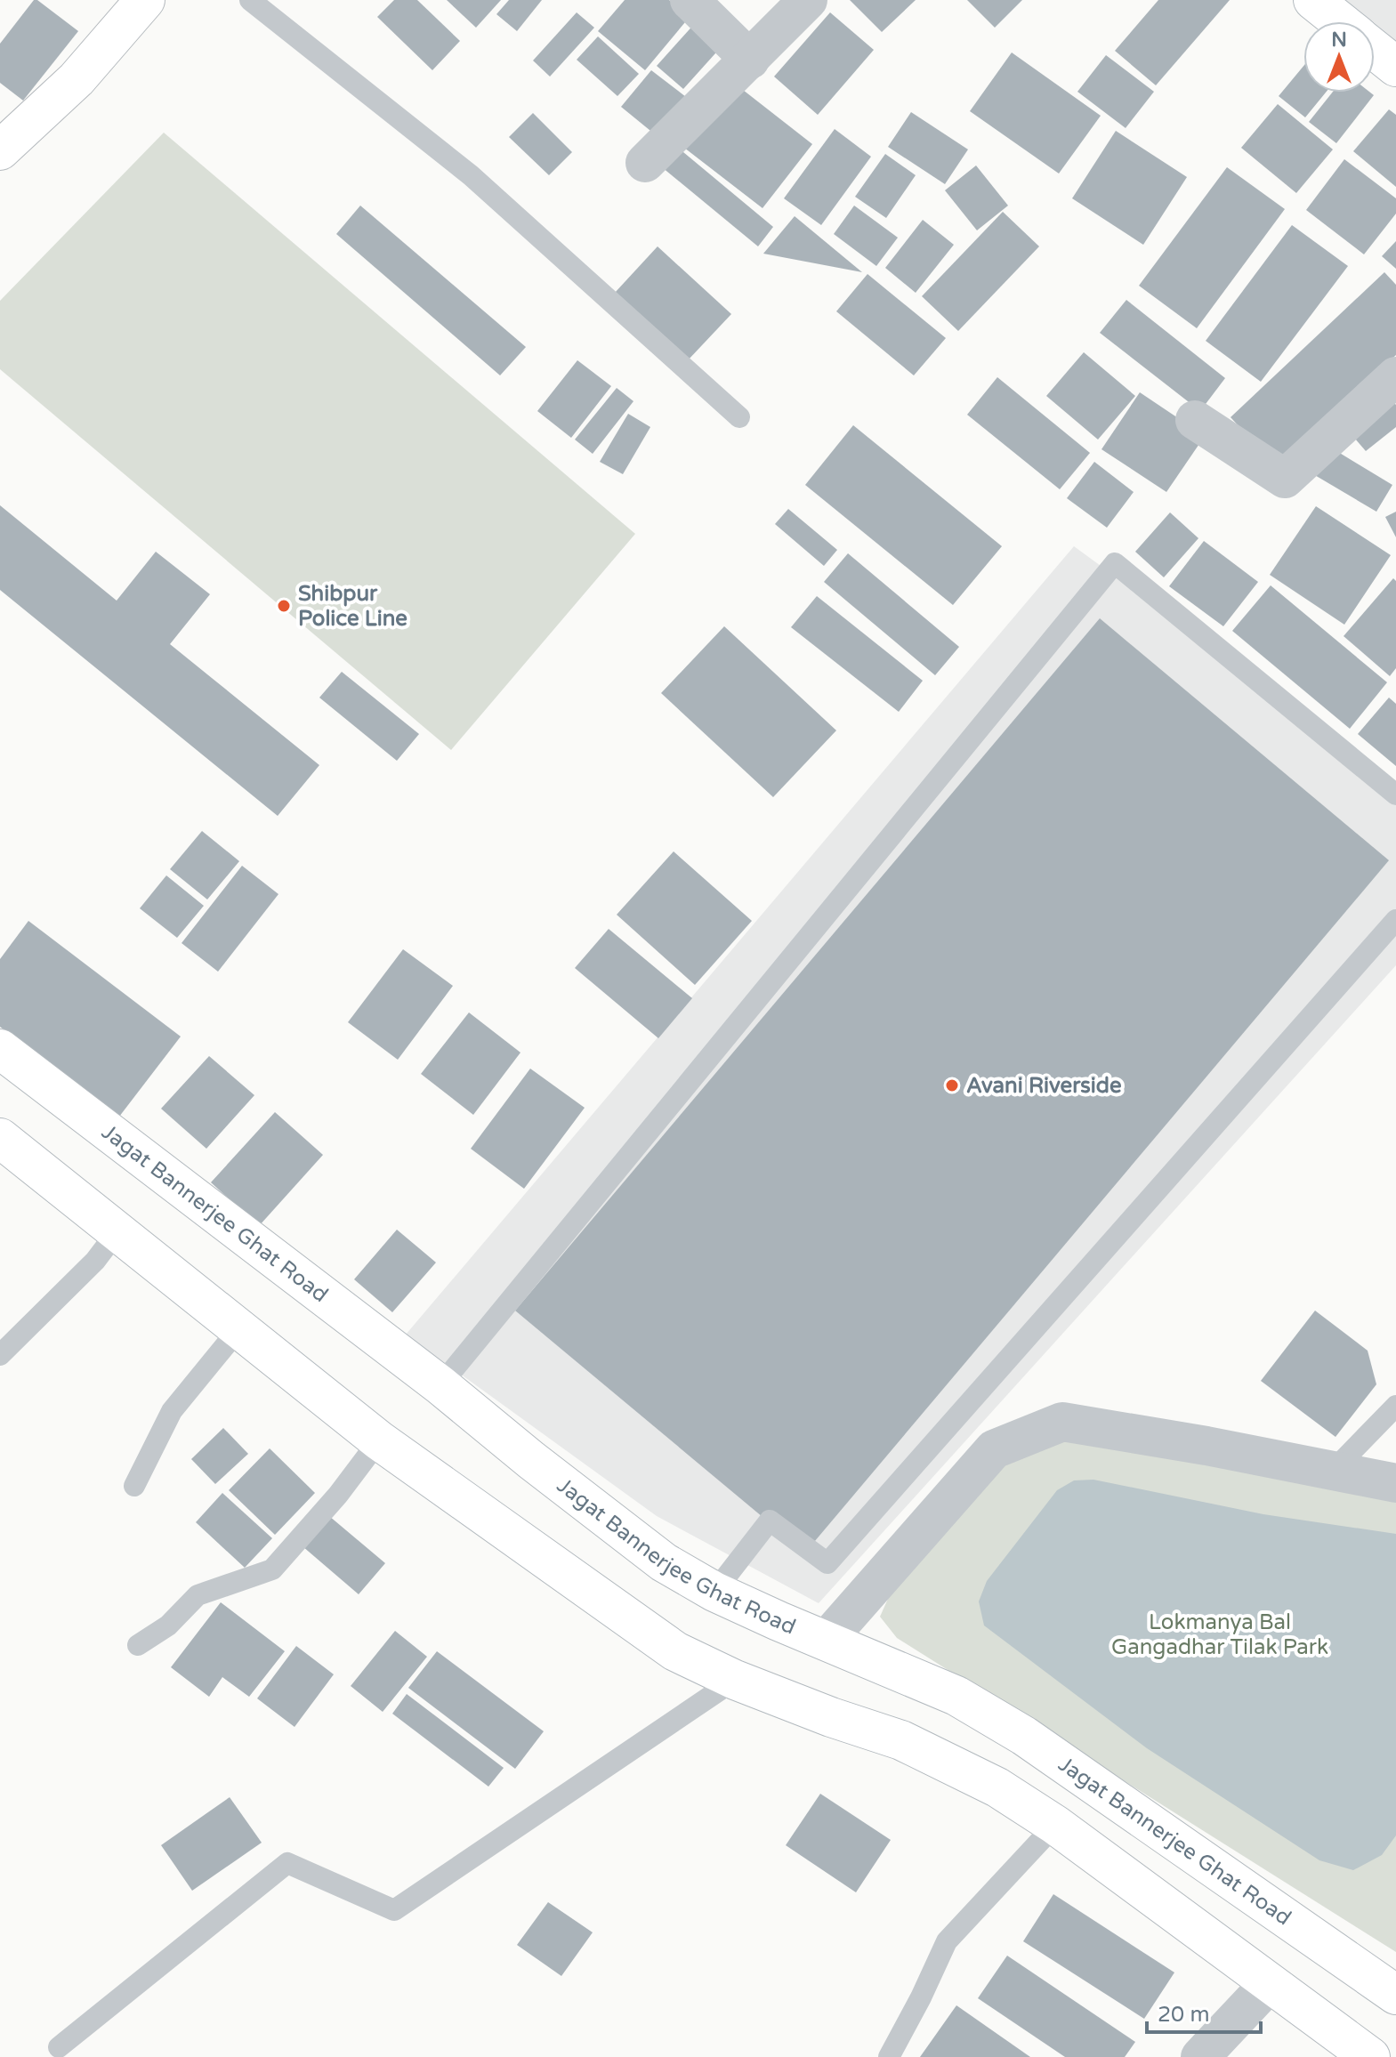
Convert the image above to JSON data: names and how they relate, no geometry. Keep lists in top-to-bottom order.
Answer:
{
  "streets": {
    "main road": ["Jagat Bannerjee Ghat Road"]
  },
  "parks": ["Lokmanya Bal Gangadhar Tilak Park"],
  "places": ["Shibpur Police Line", "Avani Riverside"],
  "scale_bar": "20 m",
  "north": "top"
}
